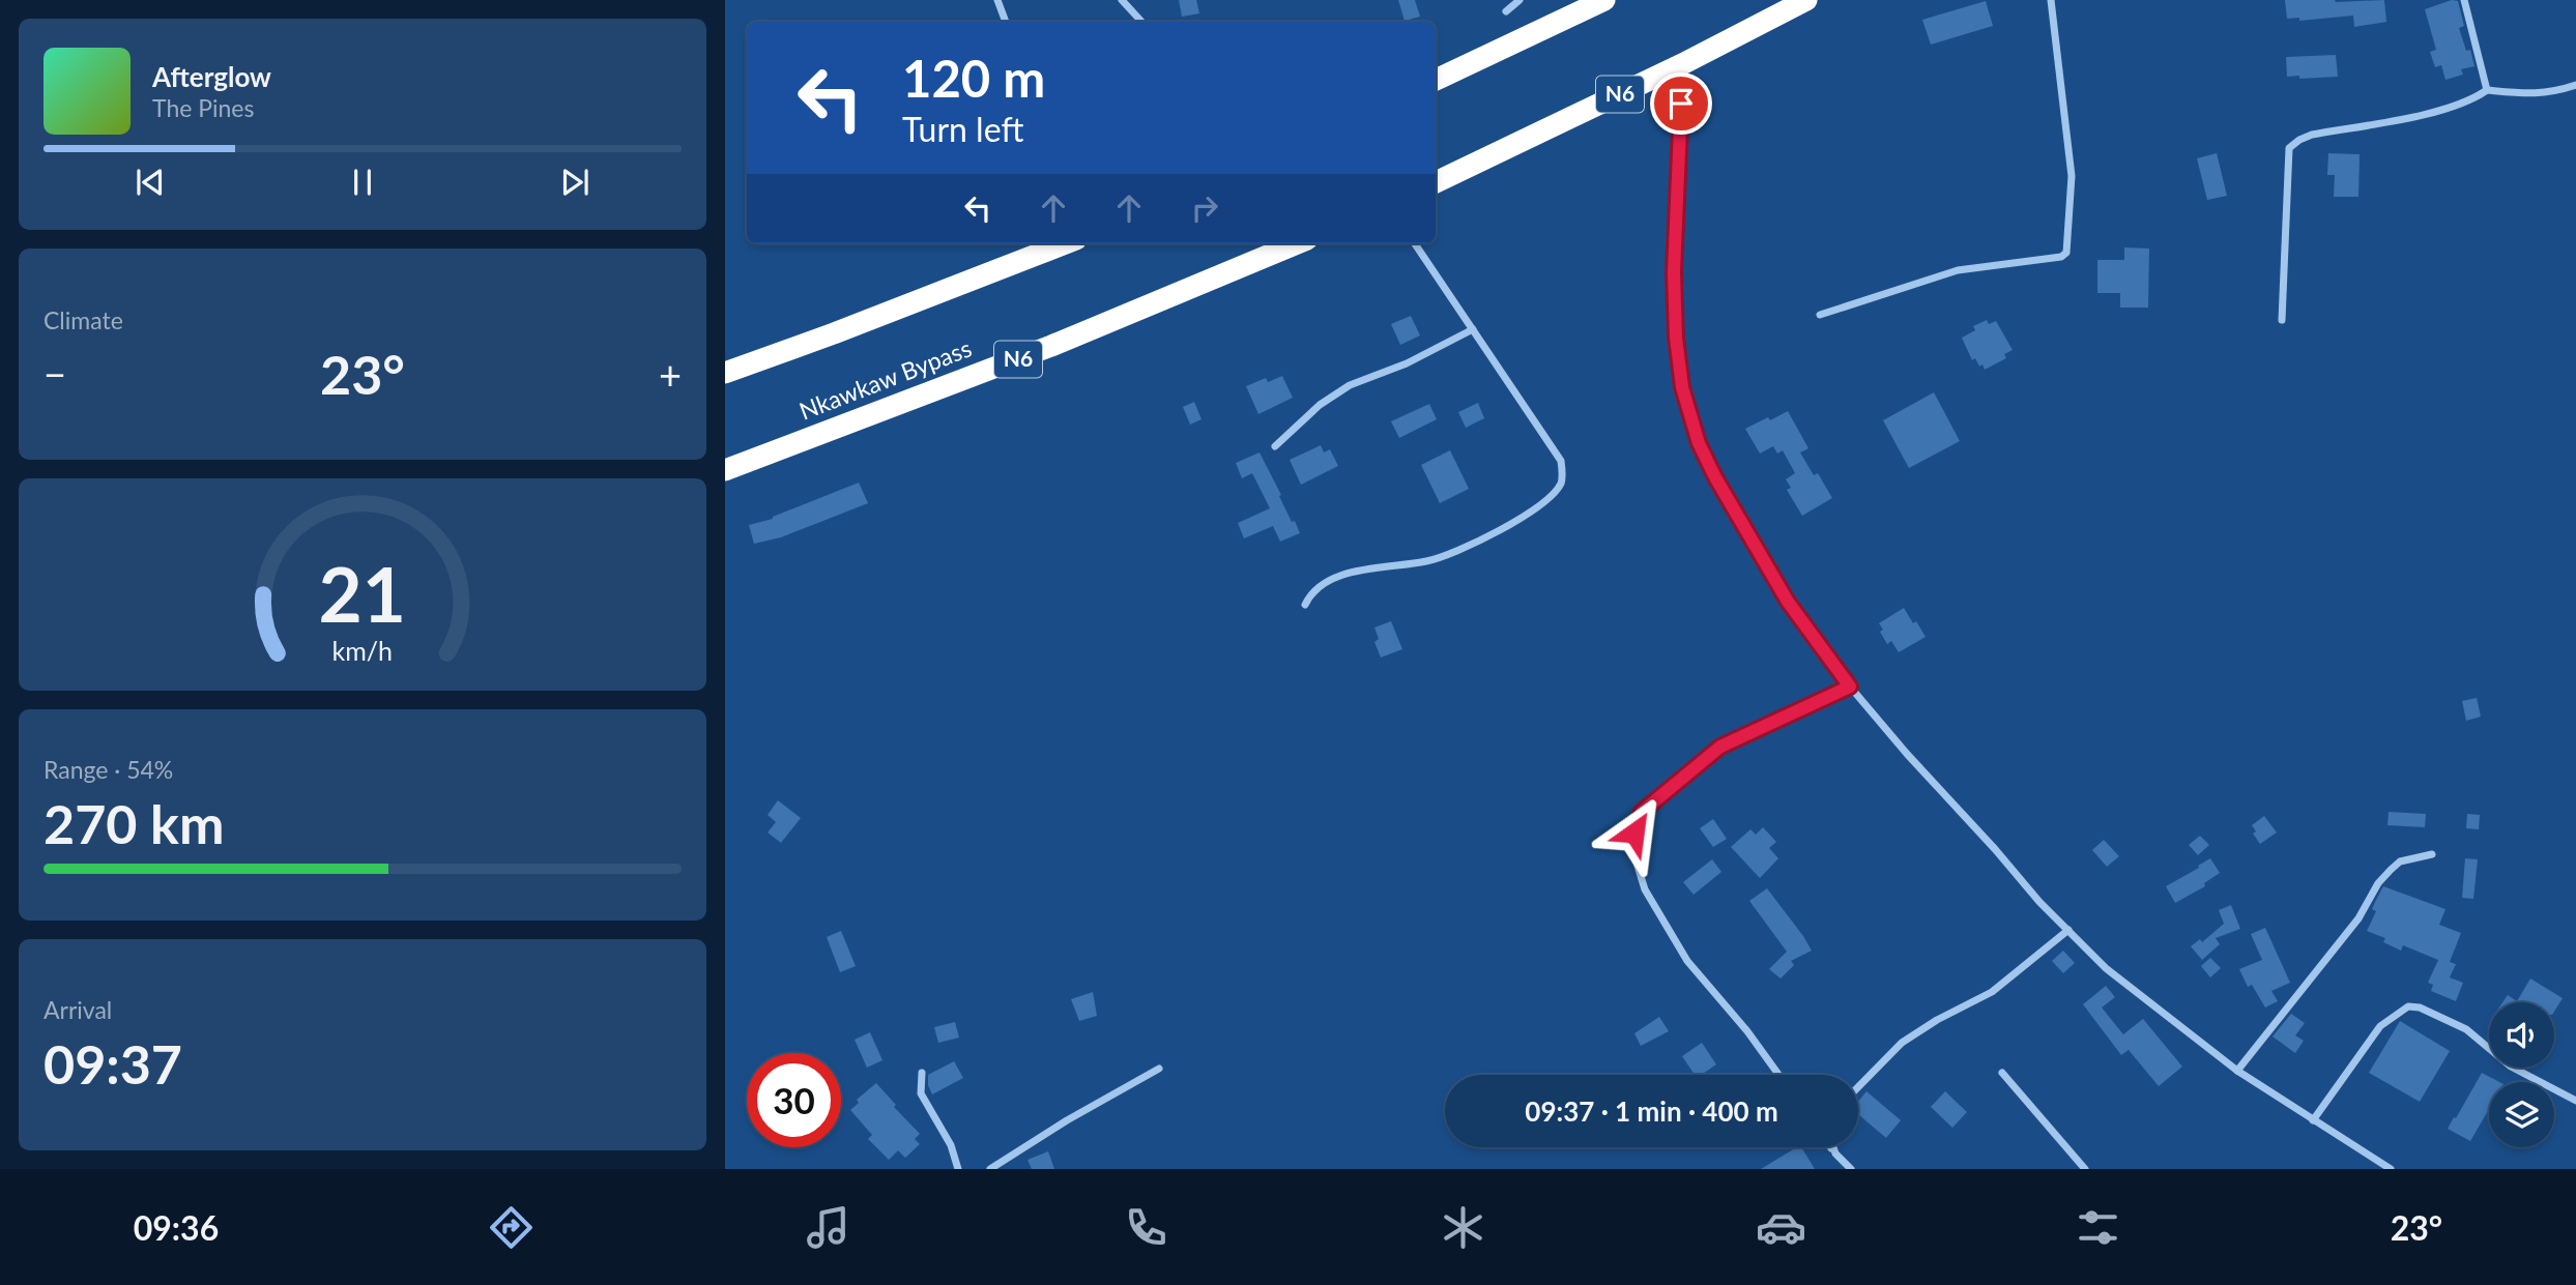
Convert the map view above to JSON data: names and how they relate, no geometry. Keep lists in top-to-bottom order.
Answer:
{
  "streets": {
    "highway": ["N6", "Nkawkaw Bypass"]
  },
  "page": {
    "turn": ["120 m", "Turn left"],
    "song": ["Afterglow", "The Pines"],
    "tile": [
      "Climate",
      ["Range · 54%", "270 km"],
      ["Arrival", "09:37"]
    ],
    "heat": ["−", "23°", "+"],
    "limit": "30",
    "trip": "09:37 · 1 min · 400 m",
    "tabs": ["09:36", "23°"],
    "gauge": ["21", "km/h"]
  }
}
